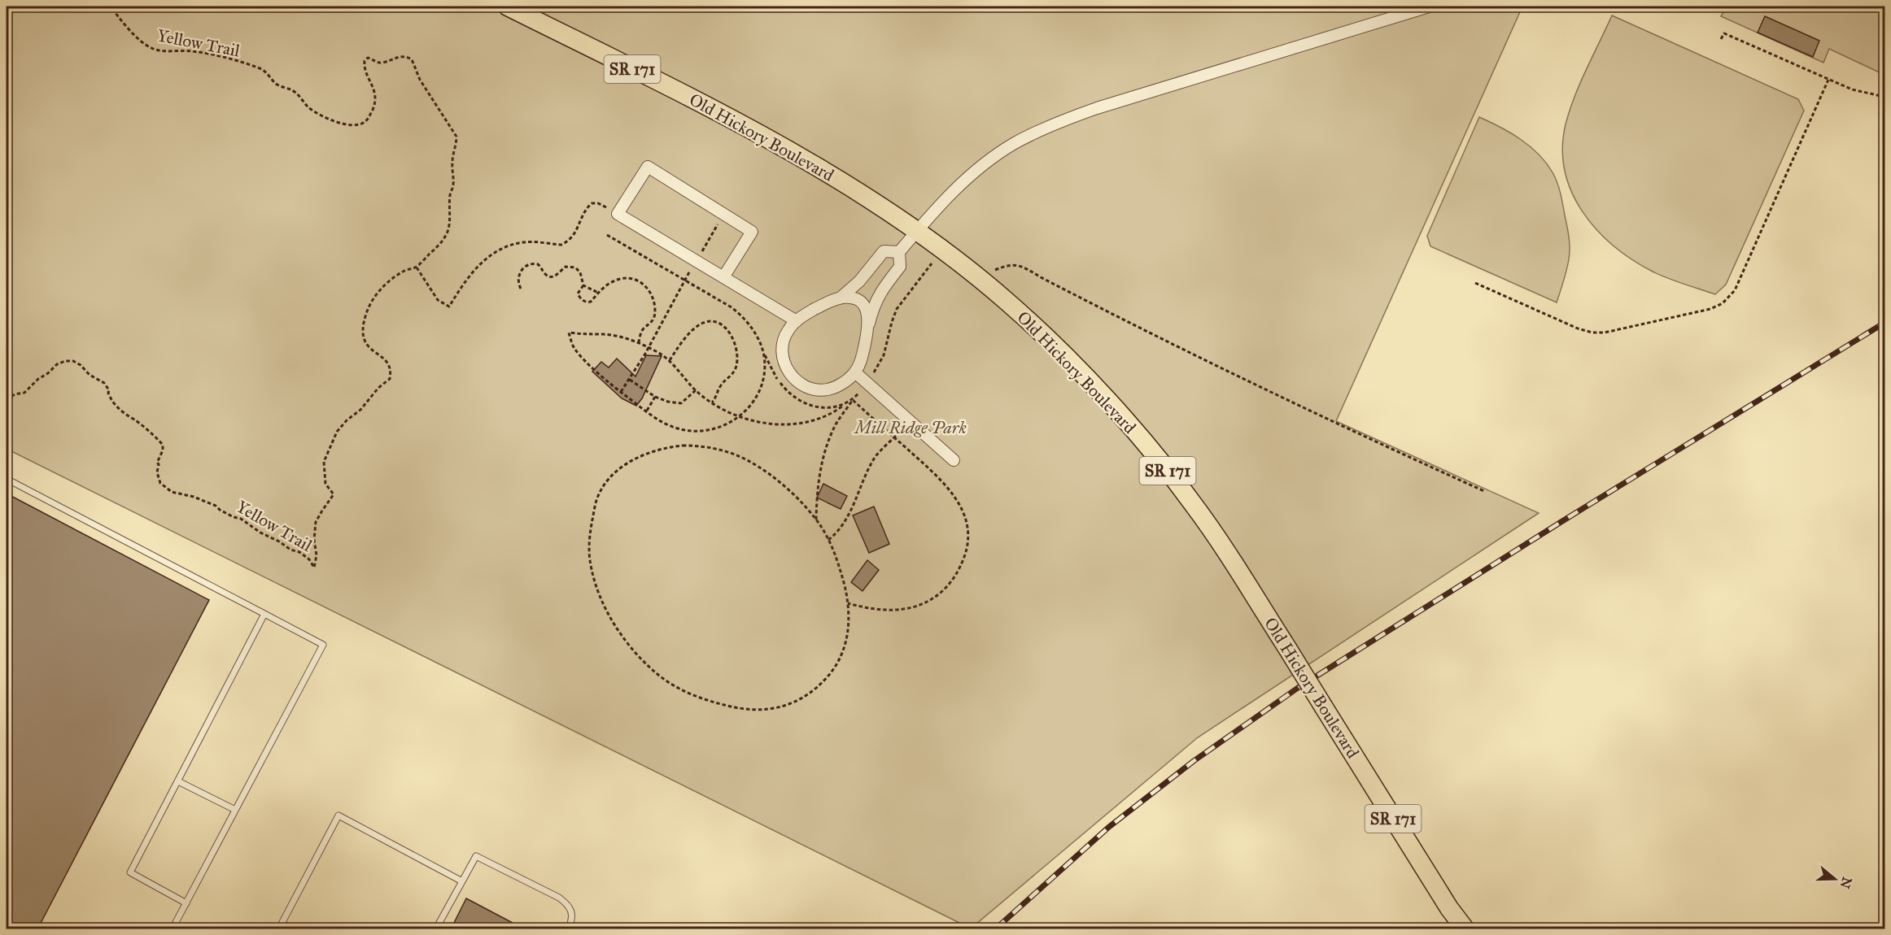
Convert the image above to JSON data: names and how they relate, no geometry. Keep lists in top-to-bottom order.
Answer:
{
  "streets": {
    "main road": ["SR 171", "Old Hickory Boulevard"],
    "path": ["Yellow Trail"]
  },
  "parks": ["Mill Ridge Park"],
  "north": "right"
}
